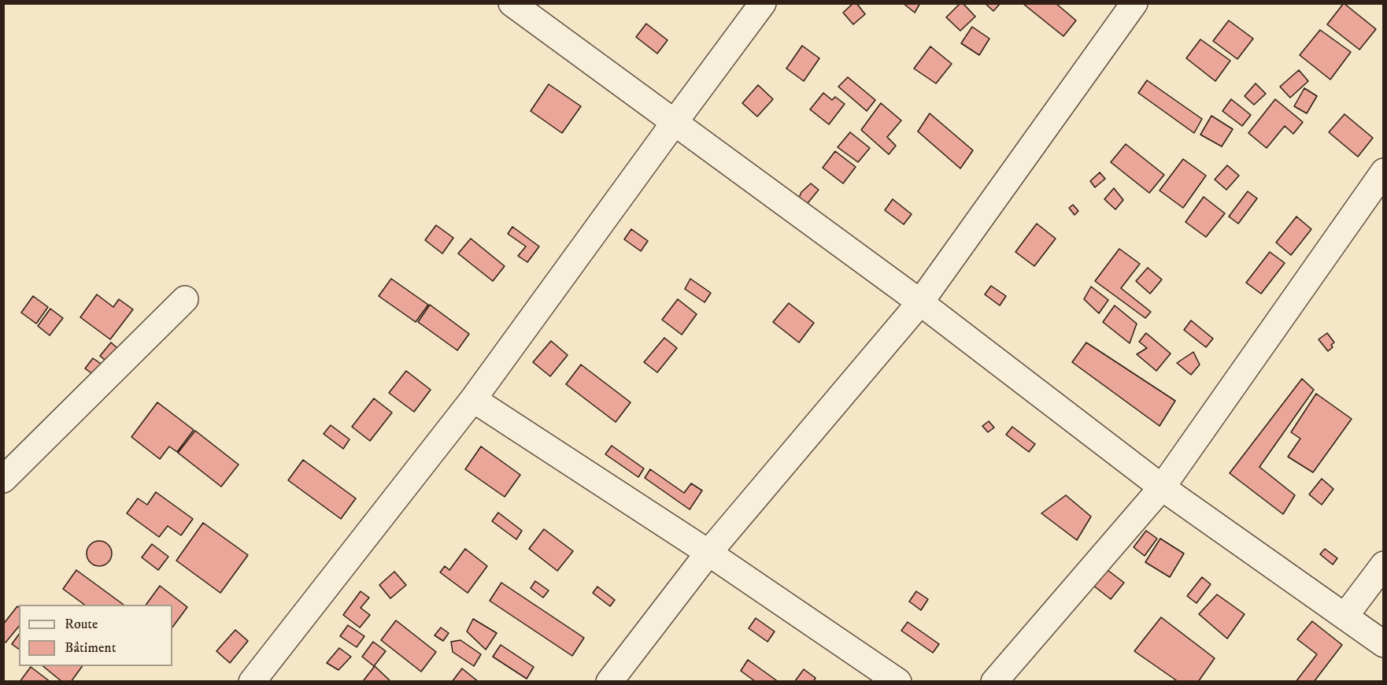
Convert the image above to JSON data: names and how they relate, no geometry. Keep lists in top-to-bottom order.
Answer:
{
  "legend": ["Route", "Bâtiment"]
}
